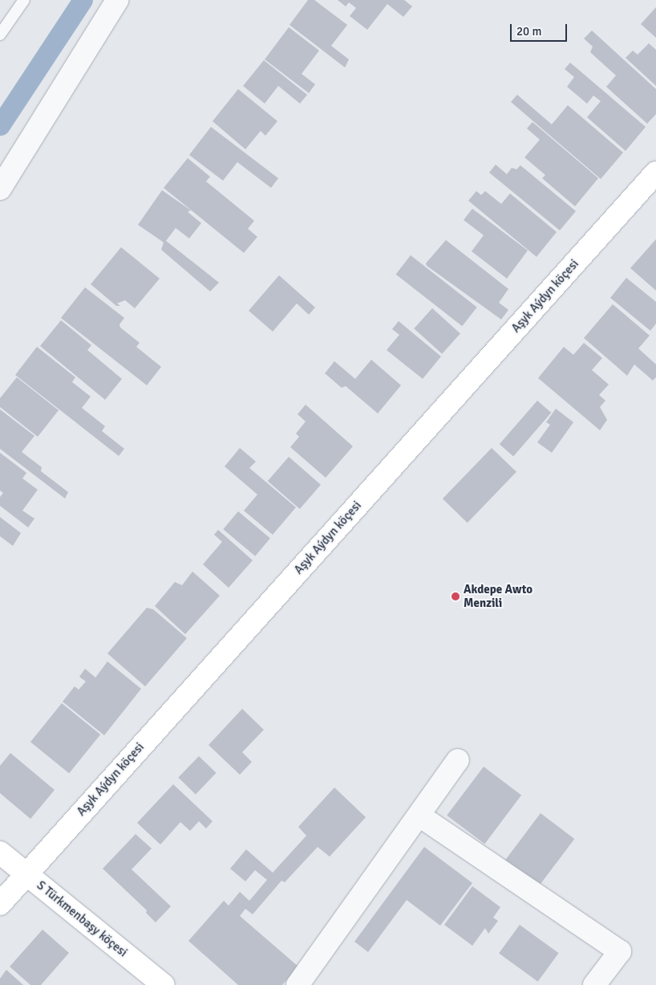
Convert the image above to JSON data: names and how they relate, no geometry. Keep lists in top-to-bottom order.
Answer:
{
  "streets": {
    "main road": ["Aşyk Aýdyn köçesi", "S Türkmenbaşy köçesi"]
  },
  "crossings": [
    ["Aşyk Aýdyn köçesi", "S Türkmenbaşy köçesi"]
  ],
  "places": ["Akdepe Awto Menzili"],
  "scale_bar": "20 m"
}
